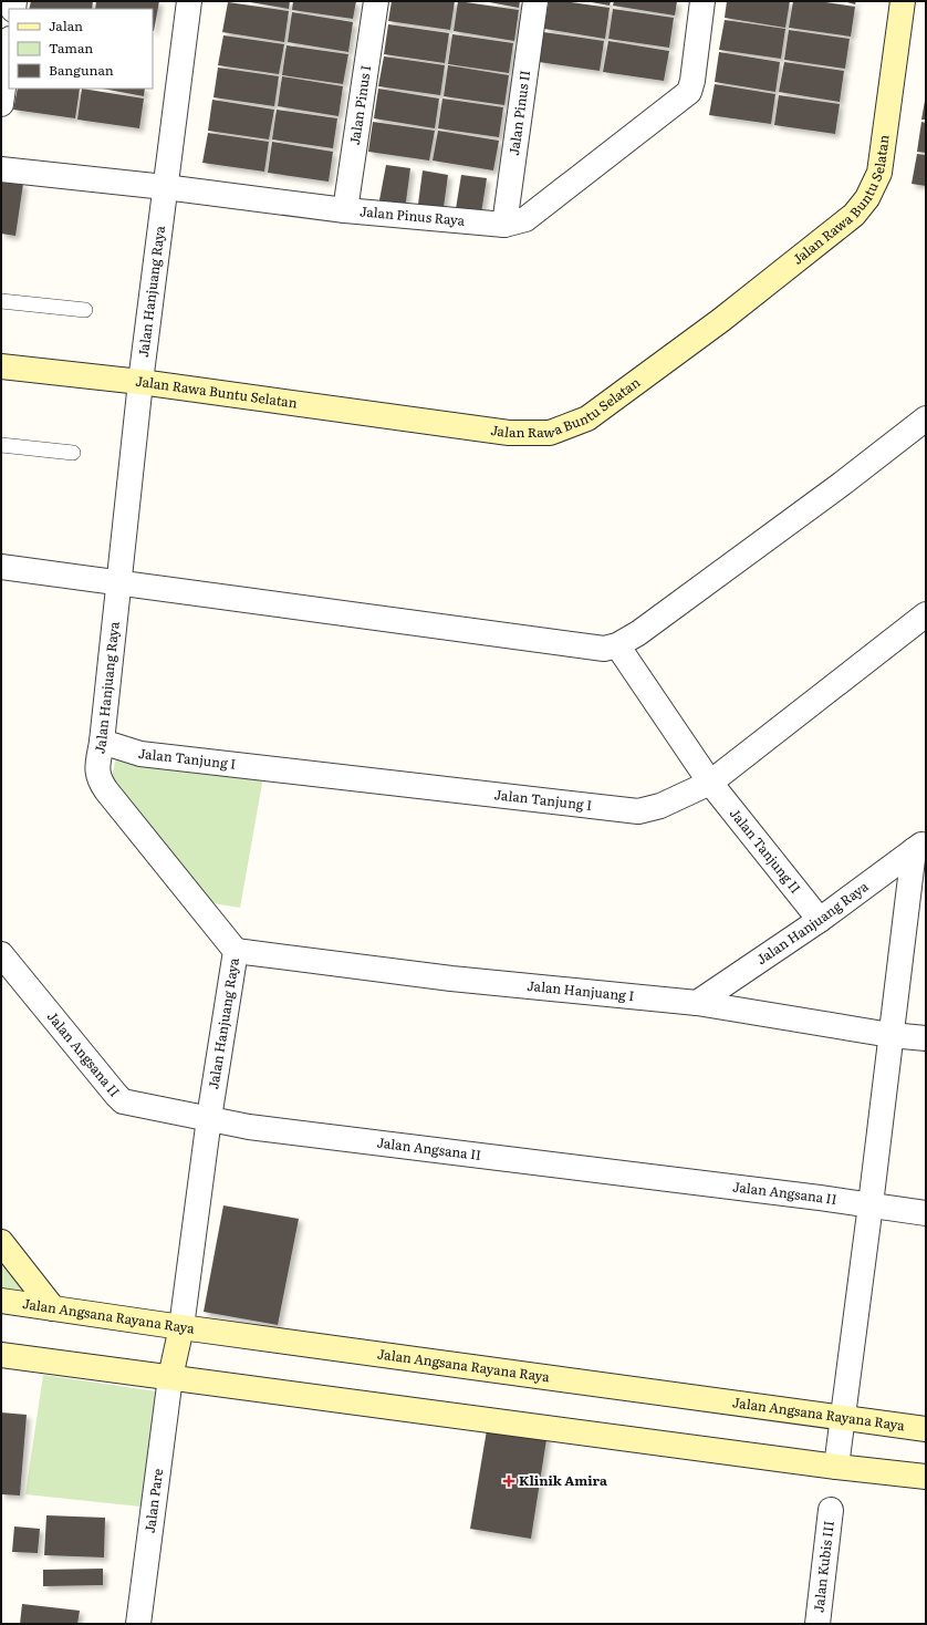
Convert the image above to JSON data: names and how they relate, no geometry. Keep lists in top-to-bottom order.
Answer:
{
  "streets": {
    "street": [
      "Jalan Pinus I",
      "Jalan Pinus II",
      "Jalan Rawa Buntu Selatan",
      "Jalan Pinus Raya",
      "Jalan Hanjuang Raya",
      "Jalan Tanjung I",
      "Jalan Tanjung II",
      "Jalan Hanjuang I",
      "Jalan Angsana II",
      "Jalan Angsana Rayana Raya",
      "Jalan Pare",
      "Jalan Kubis III"
    ]
  },
  "crossings": [
    ["Jalan Pinus I", "Jalan Pinus Raya"],
    ["Jalan Pinus II", "Jalan Pinus Raya"],
    ["Jalan Rawa Buntu Selatan", "Jalan Hanjuang Raya"],
    ["Jalan Pinus Raya", "Jalan Hanjuang Raya"],
    ["Jalan Hanjuang Raya", "Jalan Tanjung I"],
    ["Jalan Hanjuang Raya", "Jalan Tanjung II"],
    ["Jalan Hanjuang Raya", "Jalan Hanjuang I"],
    ["Jalan Hanjuang Raya", "Jalan Angsana II"],
    ["Jalan Hanjuang Raya", "Jalan Angsana Rayana Raya"],
    ["Jalan Tanjung I", "Jalan Tanjung II"]
  ],
  "places": {
    "health": ["Klinik Amira"]
  },
  "legend": ["Jalan", "Taman", "Bangunan"]
}
